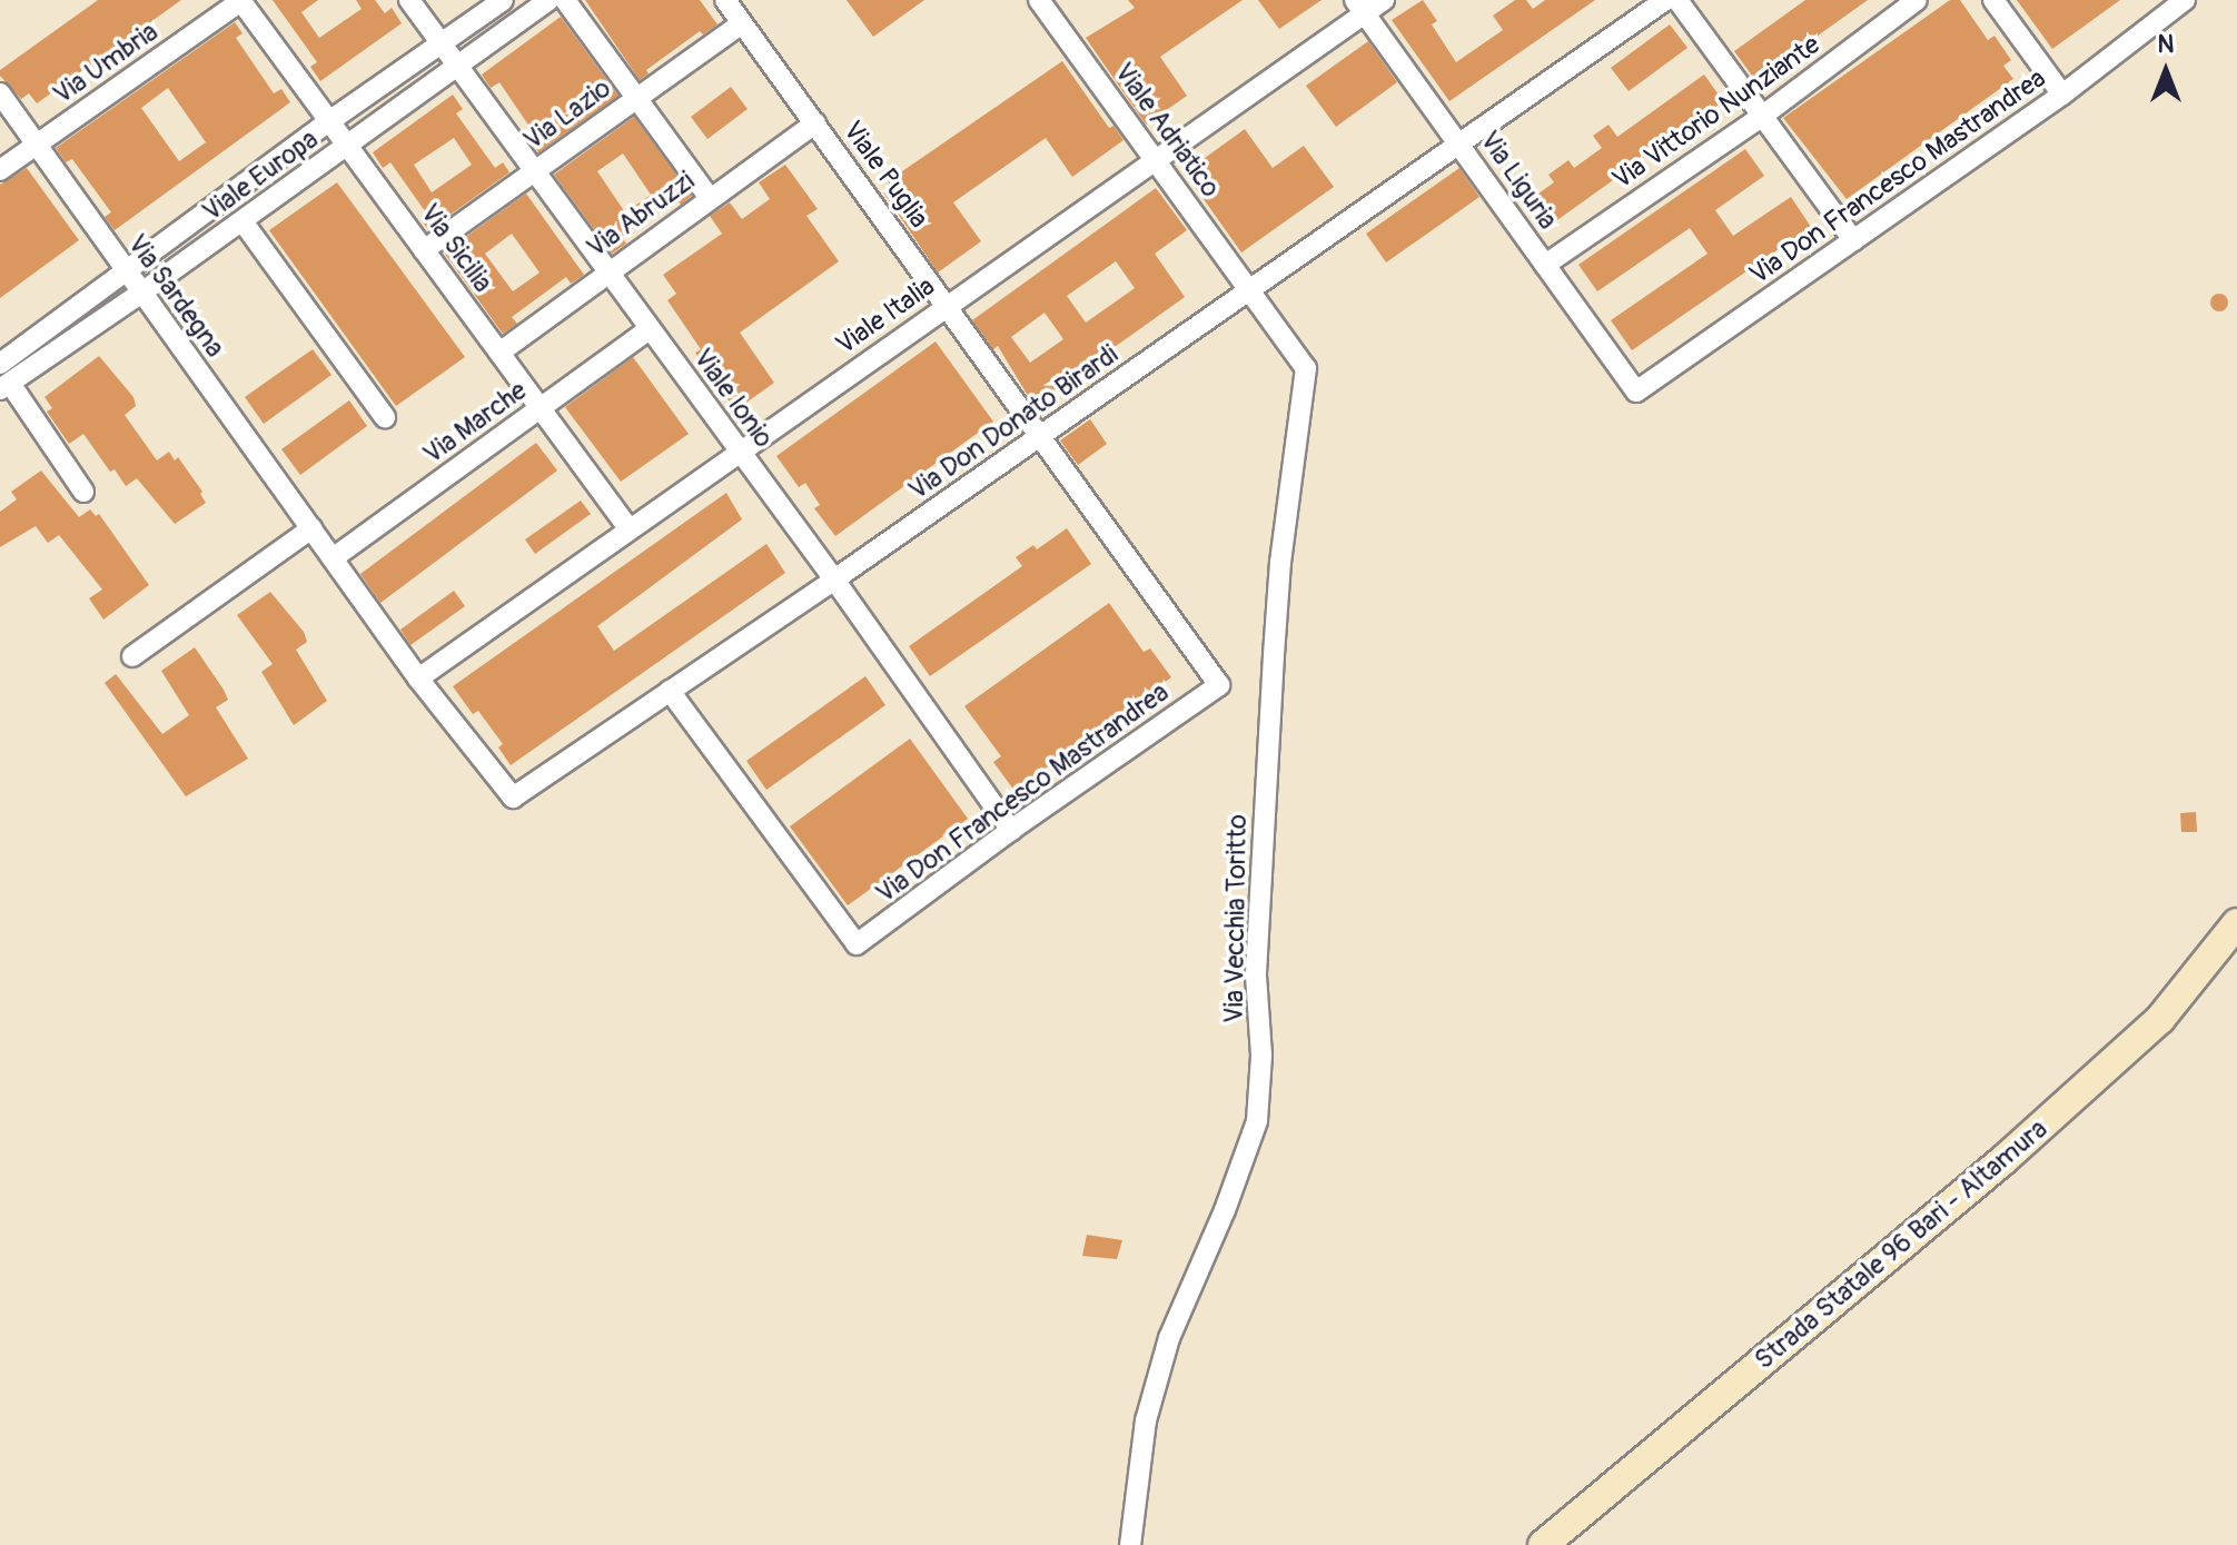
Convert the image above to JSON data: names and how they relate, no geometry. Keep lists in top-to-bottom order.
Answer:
{
  "streets": {
    "street": [
      "Via Umbria",
      "Via Vittorio Nunziante",
      "Via Lazio",
      "Viale Adriatico",
      "Viale Puglia",
      "Viale Europa",
      "Via Don Francesco Mastrandrea",
      "Via Liguria",
      "Via Abruzzi",
      "Via Sicilia",
      "Via Sardegna",
      "Viale Italia",
      "Viale Ionio",
      "Via Marche",
      "Via Don Donato Birardi",
      "Via Vecchia Toritto",
      "Strada Statale 96 Bari - Altamura"
    ]
  },
  "crossings": [
    ["Via Umbria", "Via Sicilia"],
    ["Via Umbria", "Via Sardegna"],
    ["Via Vittorio Nunziante", "Via Liguria"],
    ["Via Lazio", "Viale Puglia"],
    ["Via Lazio", "Via Sicilia"],
    ["Via Lazio", "Viale Ionio"],
    ["Viale Adriatico", "Viale Italia"],
    ["Viale Adriatico", "Via Don Donato Birardi"],
    ["Viale Adriatico", "Via Vecchia Toritto"],
    ["Viale Puglia", "Via Don Francesco Mastrandrea"],
    ["Viale Puglia", "Via Abruzzi"],
    ["Viale Puglia", "Viale Italia"],
    ["Viale Puglia", "Via Don Donato Birardi"],
    ["Viale Europa", "Via Sicilia"],
    ["Viale Europa", "Via Sardegna"],
    ["Viale Europa", "Viale Ionio"],
    ["Via Don Francesco Mastrandrea", "Via Liguria"],
    ["Via Don Francesco Mastrandrea", "Viale Ionio"],
    ["Via Don Francesco Mastrandrea", "Via Don Donato Birardi"],
    ["Via Liguria", "Viale Italia"],
    ["Via Liguria", "Via Don Donato Birardi"],
    ["Via Abruzzi", "Via Sicilia"],
    ["Via Abruzzi", "Viale Ionio"],
    ["Via Sicilia", "Viale Italia"],
    ["Via Sicilia", "Via Marche"],
    ["Via Sardegna", "Viale Italia"],
    ["Via Sardegna", "Via Marche"],
    ["Via Sardegna", "Via Don Donato Birardi"],
    ["Viale Italia", "Viale Ionio"],
    ["Viale Italia", "Via Don Donato Birardi"],
    ["Viale Ionio", "Via Marche"],
    ["Viale Ionio", "Via Don Donato Birardi"],
    ["Via Don Donato Birardi", "Via Vecchia Toritto"]
  ],
  "north": "top"
}
